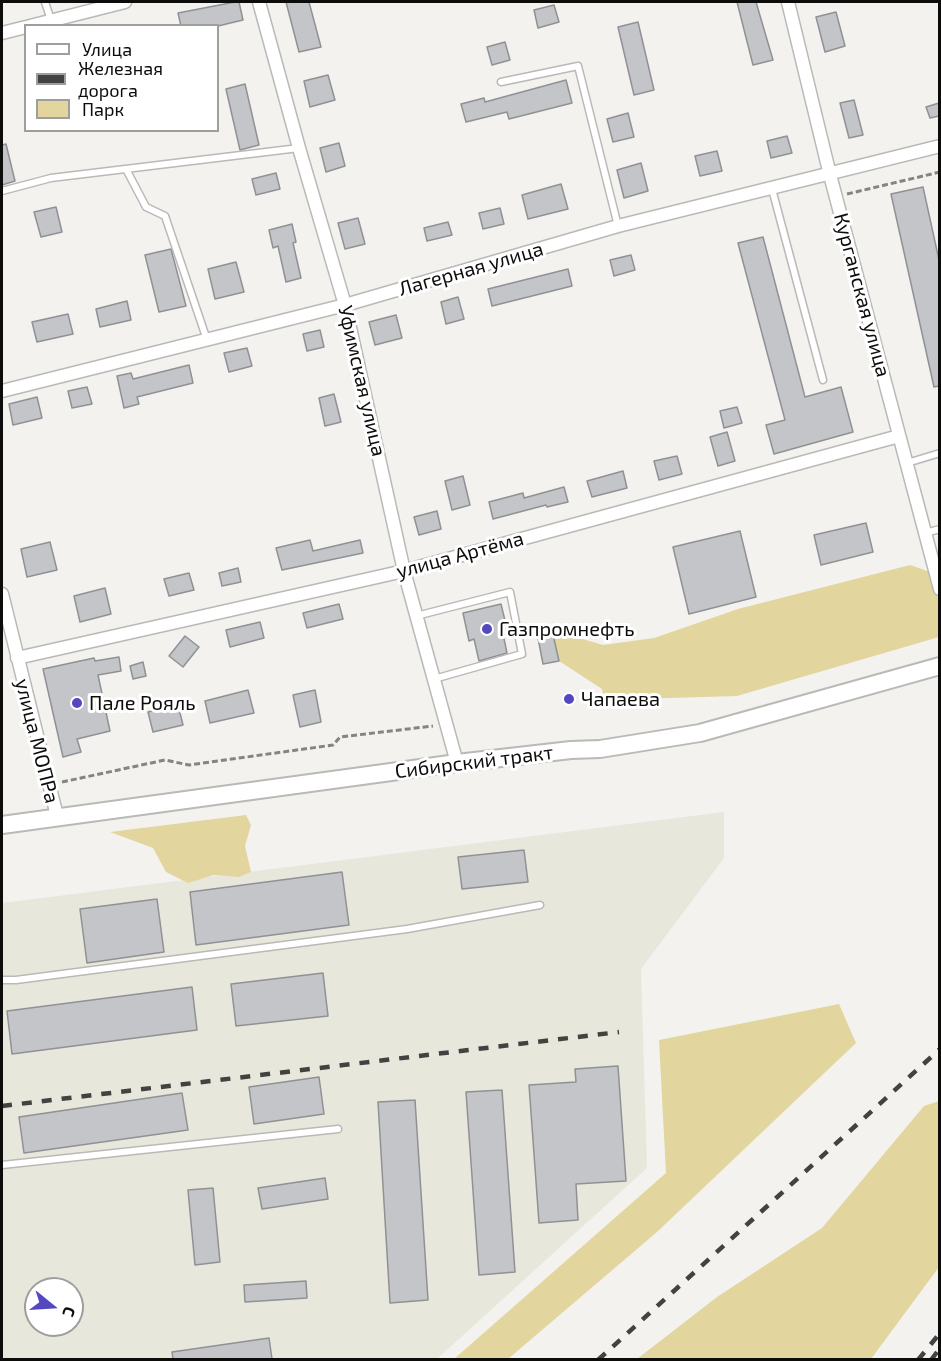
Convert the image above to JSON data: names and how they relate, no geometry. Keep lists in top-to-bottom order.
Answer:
{
  "streets": {
    "main road": ["Сибирский тракт"],
    "street": [
      "Лагерная улица",
      "Курганская улица",
      "Уфимская улица",
      "улица Артёма",
      "улица МОПРа"
    ]
  },
  "crossings": [
    ["Лагерная улица", "Курганская улица"],
    ["Лагерная улица", "Уфимская улица"],
    ["Курганская улица", "улица Артёма"],
    ["Уфимская улица", "улица Артёма"],
    ["Уфимская улица", "Сибирский тракт"],
    ["улица Артёма", "улица МОПРа"],
    ["улица МОПРа", "Сибирский тракт"]
  ],
  "places": ["Газпромнефть", "Чапаева", "Пале Рояль"],
  "legend": ["Улица", "Железная дорога", "Парк"],
  "north": "right"
}
